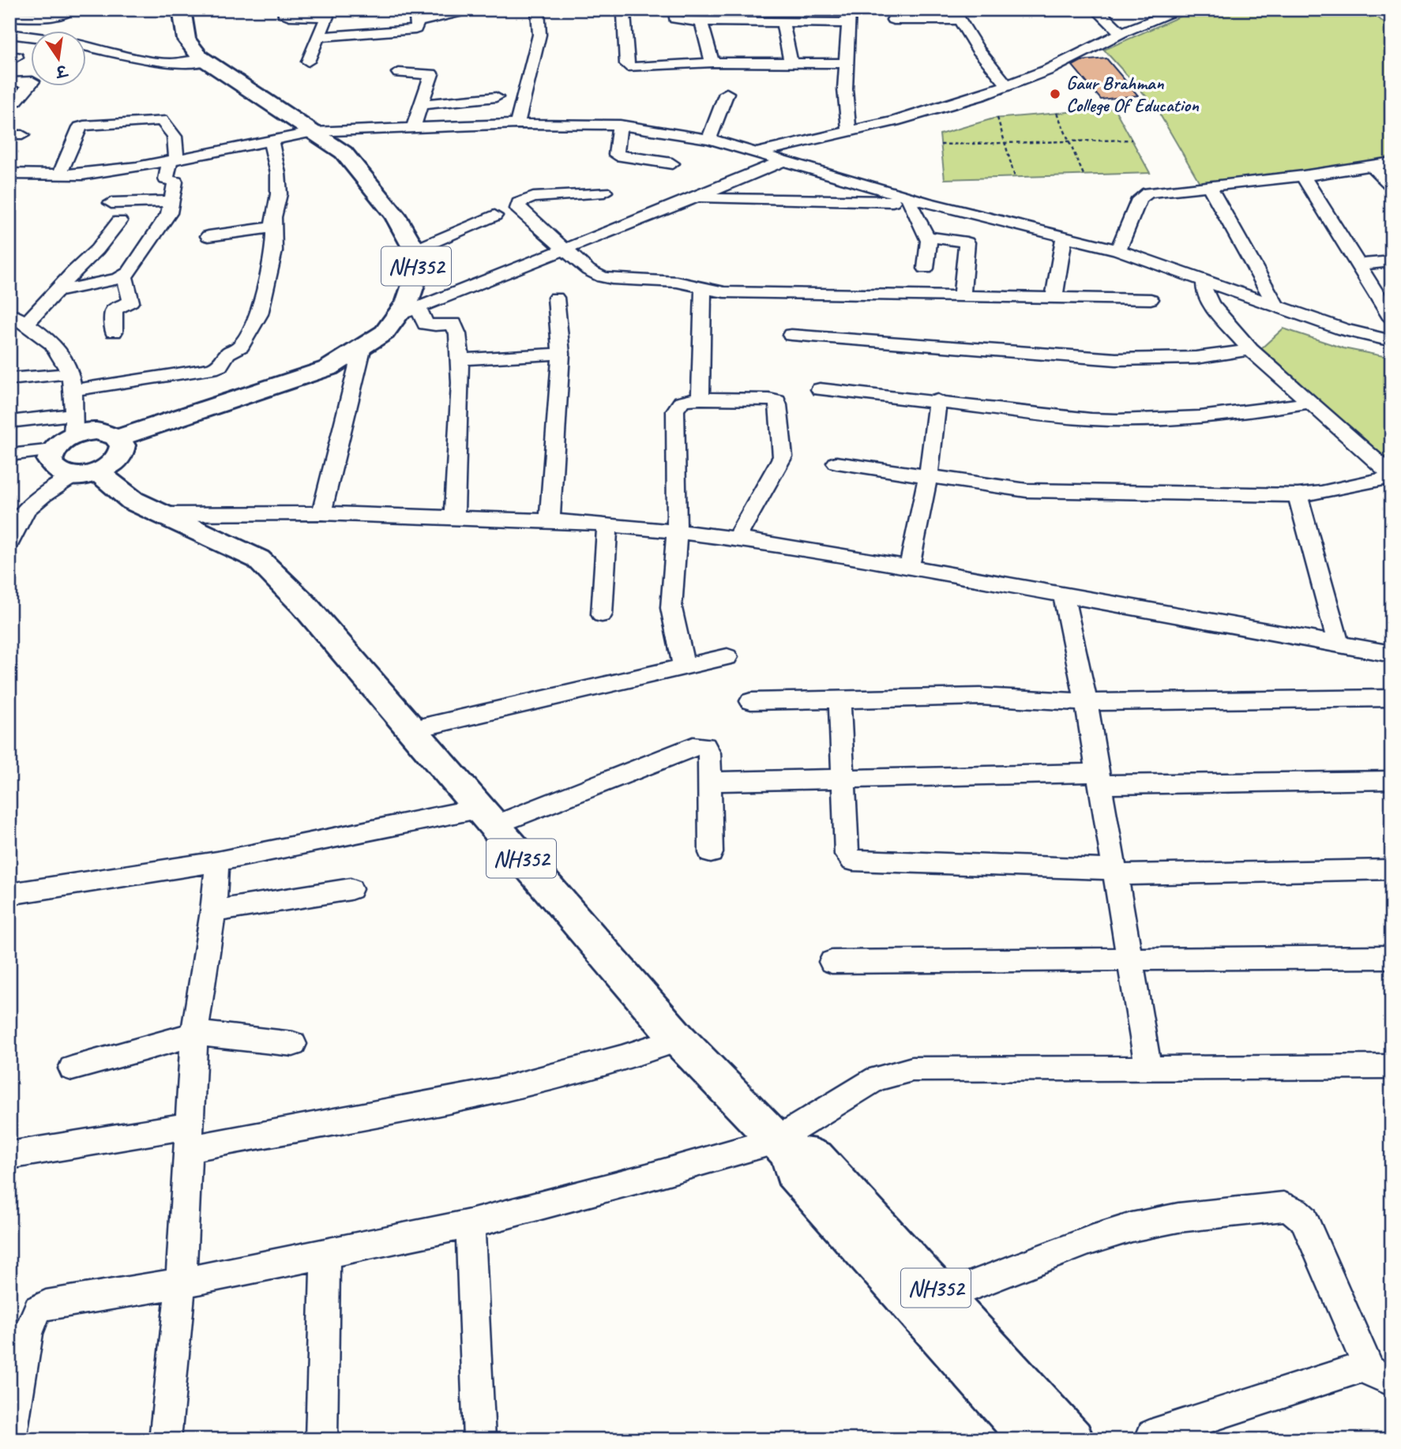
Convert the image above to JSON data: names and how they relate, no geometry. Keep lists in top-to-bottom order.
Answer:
{
  "streets": {
    "highway": ["NH352"]
  },
  "places": ["Gaur Brahman College Of Education"],
  "north": "bottom"
}
